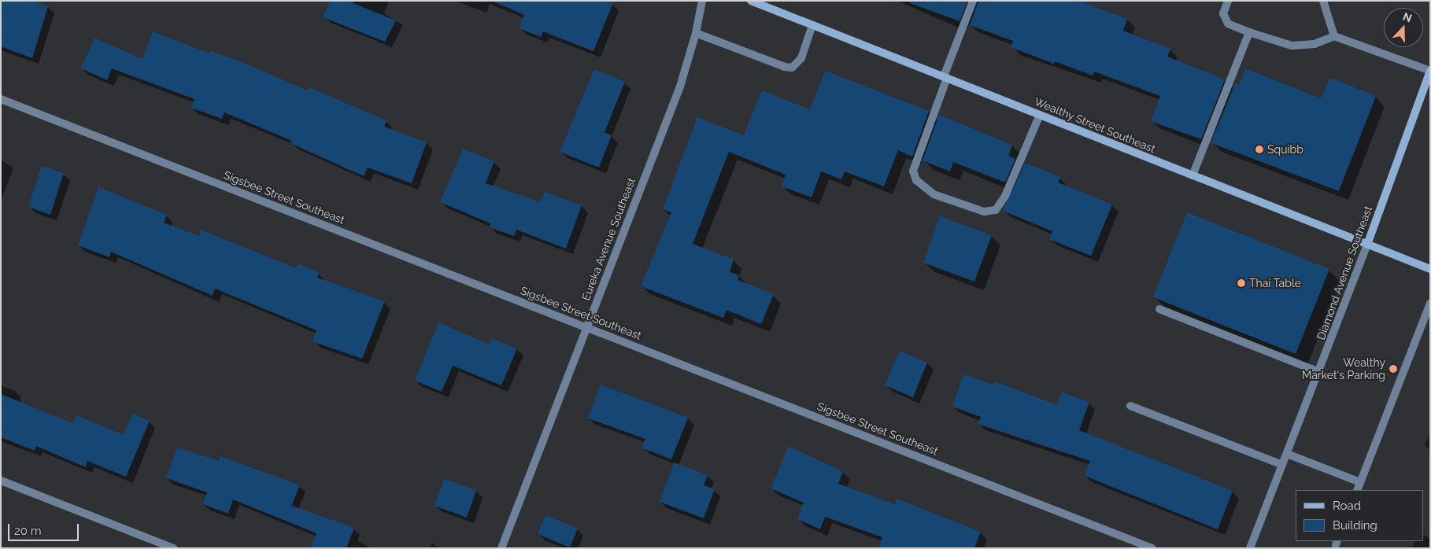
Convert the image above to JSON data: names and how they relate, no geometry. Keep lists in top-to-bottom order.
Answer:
{
  "streets": {
    "main road": ["Wealthy Street Southeast", "Diamond Avenue Southeast"],
    "street": ["Sigsbee Street Southeast", "Eureka Avenue Southeast"]
  },
  "crossings": [
    ["Wealthy Street Southeast", "Diamond Avenue Southeast"],
    ["Sigsbee Street Southeast", "Eureka Avenue Southeast"]
  ],
  "places": ["Squibb", "Thai Table", "Wealthy Market's Parking"],
  "legend": ["Road", "Building"],
  "scale_bar": "20 m",
  "north": "top"
}
